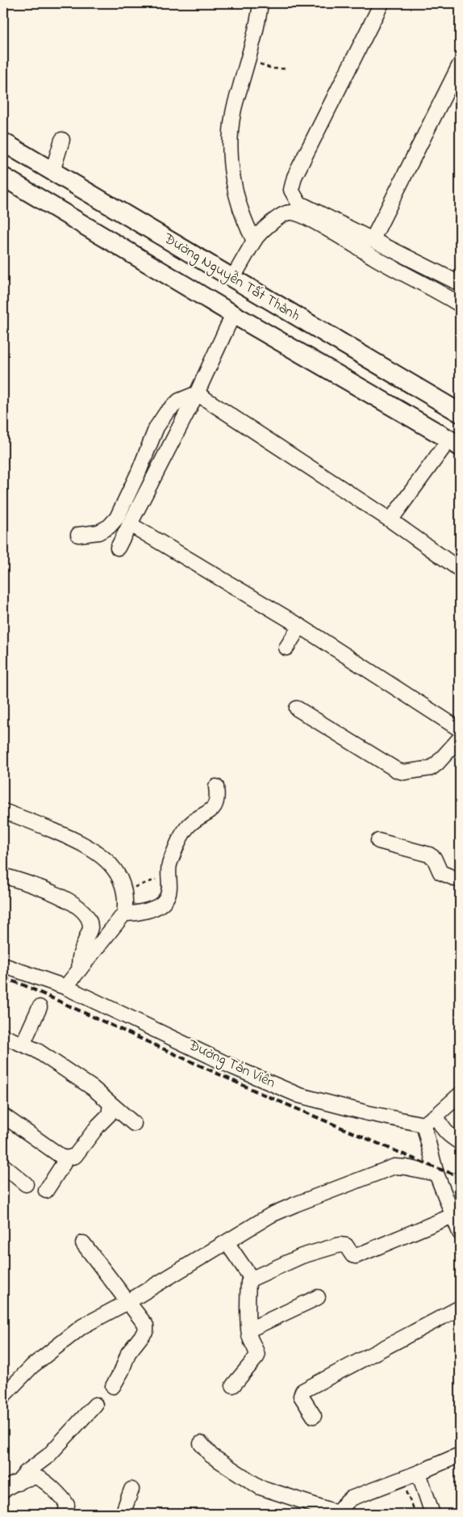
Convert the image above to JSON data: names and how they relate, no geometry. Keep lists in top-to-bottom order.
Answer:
{
  "streets": {
    "main road": ["Đường Nguyễn Tất Thành"],
    "street": ["Đường Tản Viên"]
  }
}
